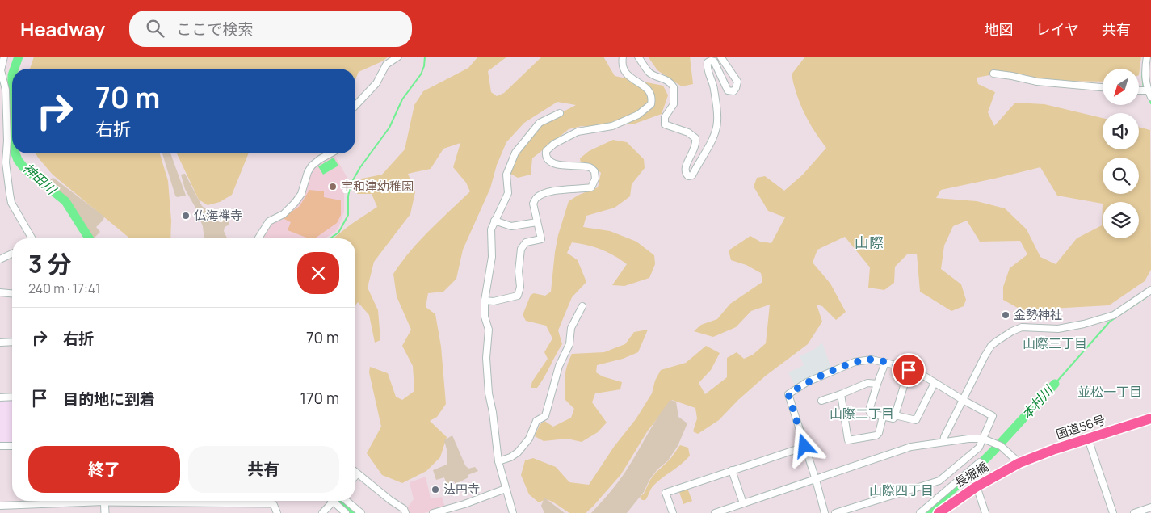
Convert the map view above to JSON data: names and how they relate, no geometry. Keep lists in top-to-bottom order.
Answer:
{
  "streets": {
    "highway": ["国道56号", "長堀橋"]
  },
  "crossings": [
    ["国道56号", "長堀橋"]
  ],
  "districts": [
    "山際",
    "山際三丁目",
    "並松一丁目",
    "山際二丁目",
    "山際四丁目"
  ],
  "water": ["神田川", "本村川"],
  "places": [
    "宇和津幼稚園",
    "仏海禅寺",
    "金勢神社",
    "法円寺"
  ],
  "north": "bottom left",
  "page": {
    "header": "Headway",
    "search": "ここで検索",
    "nav": ["地図", "レイヤ", "共有"],
    "turn": ["70 m", "右折"],
    "heading": ["3 分", "240 m · 17:41"],
    "list": [
      {
        "name": "右折",
        "value": "70 m"
      },
      {
        "name": "目的地に到着",
        "value": "170 m"
      }
    ],
    "buttons": ["終了", "共有"]
  }
}
